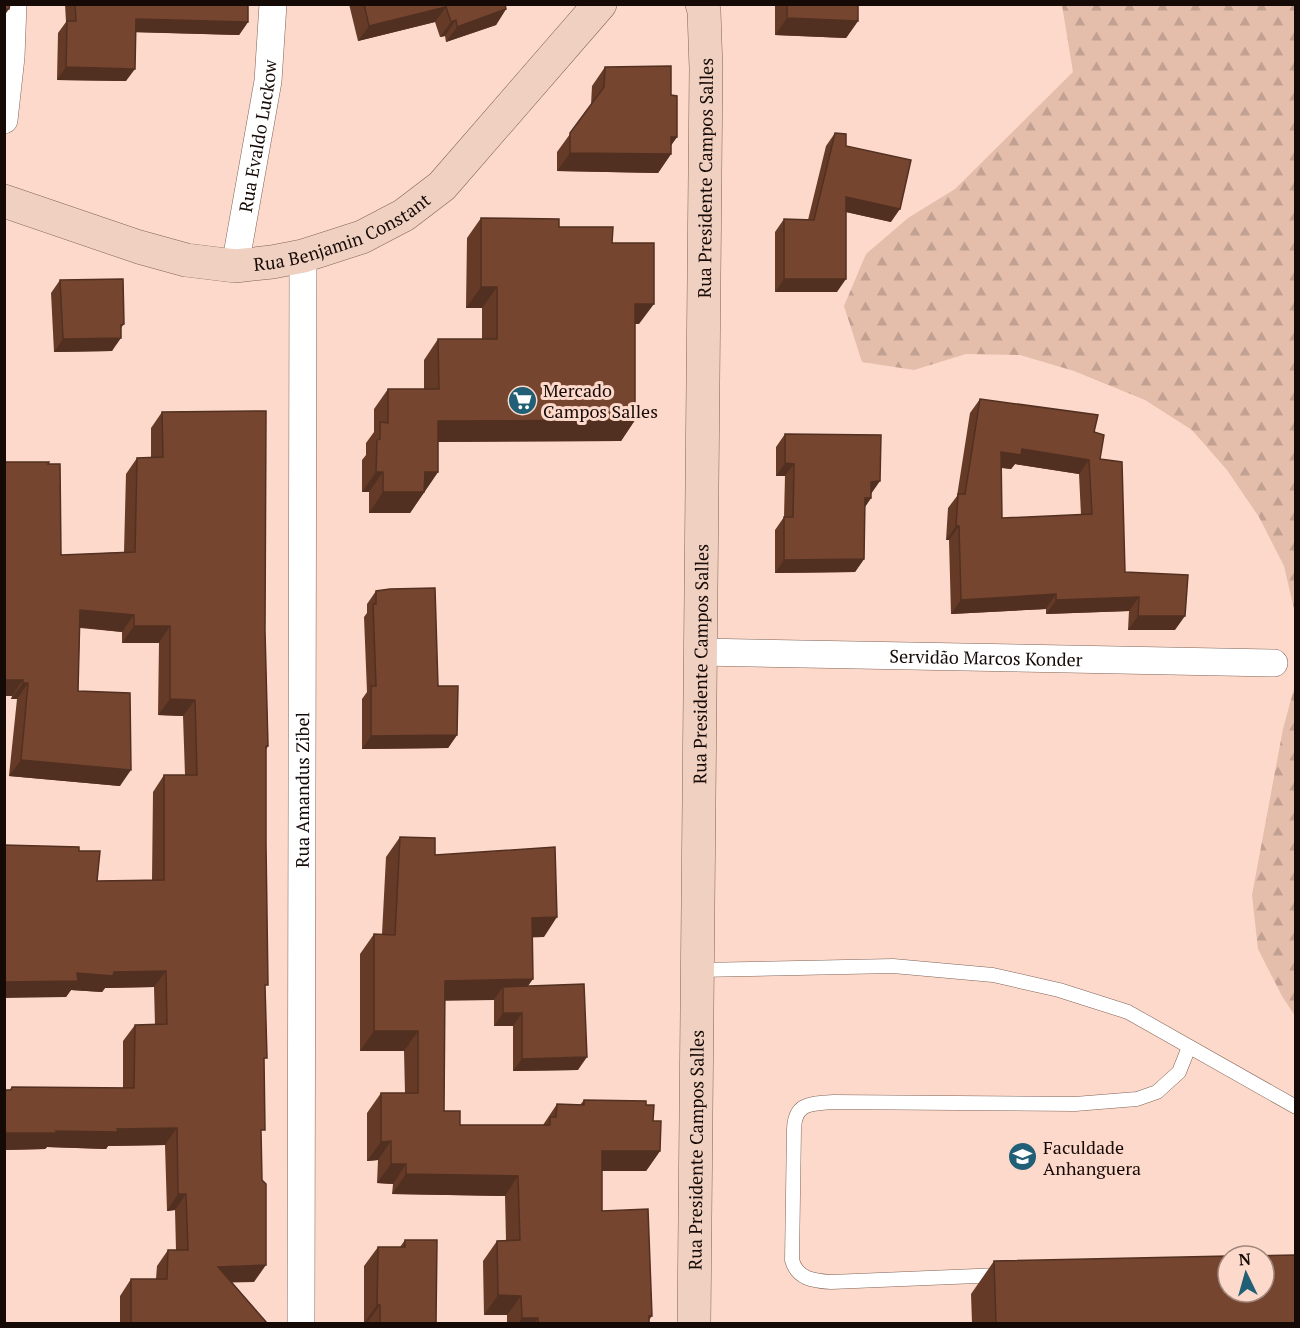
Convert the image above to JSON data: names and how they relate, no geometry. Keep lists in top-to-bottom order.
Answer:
{
  "streets": {
    "main road": ["Rua Presidente Campos Salles", "Rua Benjamin Constant"],
    "street": ["Rua Evaldo Luckow", "Servidão Marcos Konder", "Rua Amandus Zibel"]
  },
  "crossings": [
    ["Rua Evaldo Luckow", "Rua Benjamin Constant"],
    ["Rua Presidente Campos Salles", "Servidão Marcos Konder"],
    ["Rua Benjamin Constant", "Rua Amandus Zibel"]
  ],
  "places": {
    "supermarket": ["Mercado Campos Salles"],
    "school or university": ["Faculdade Anhanguera"]
  },
  "north": "top"
}
